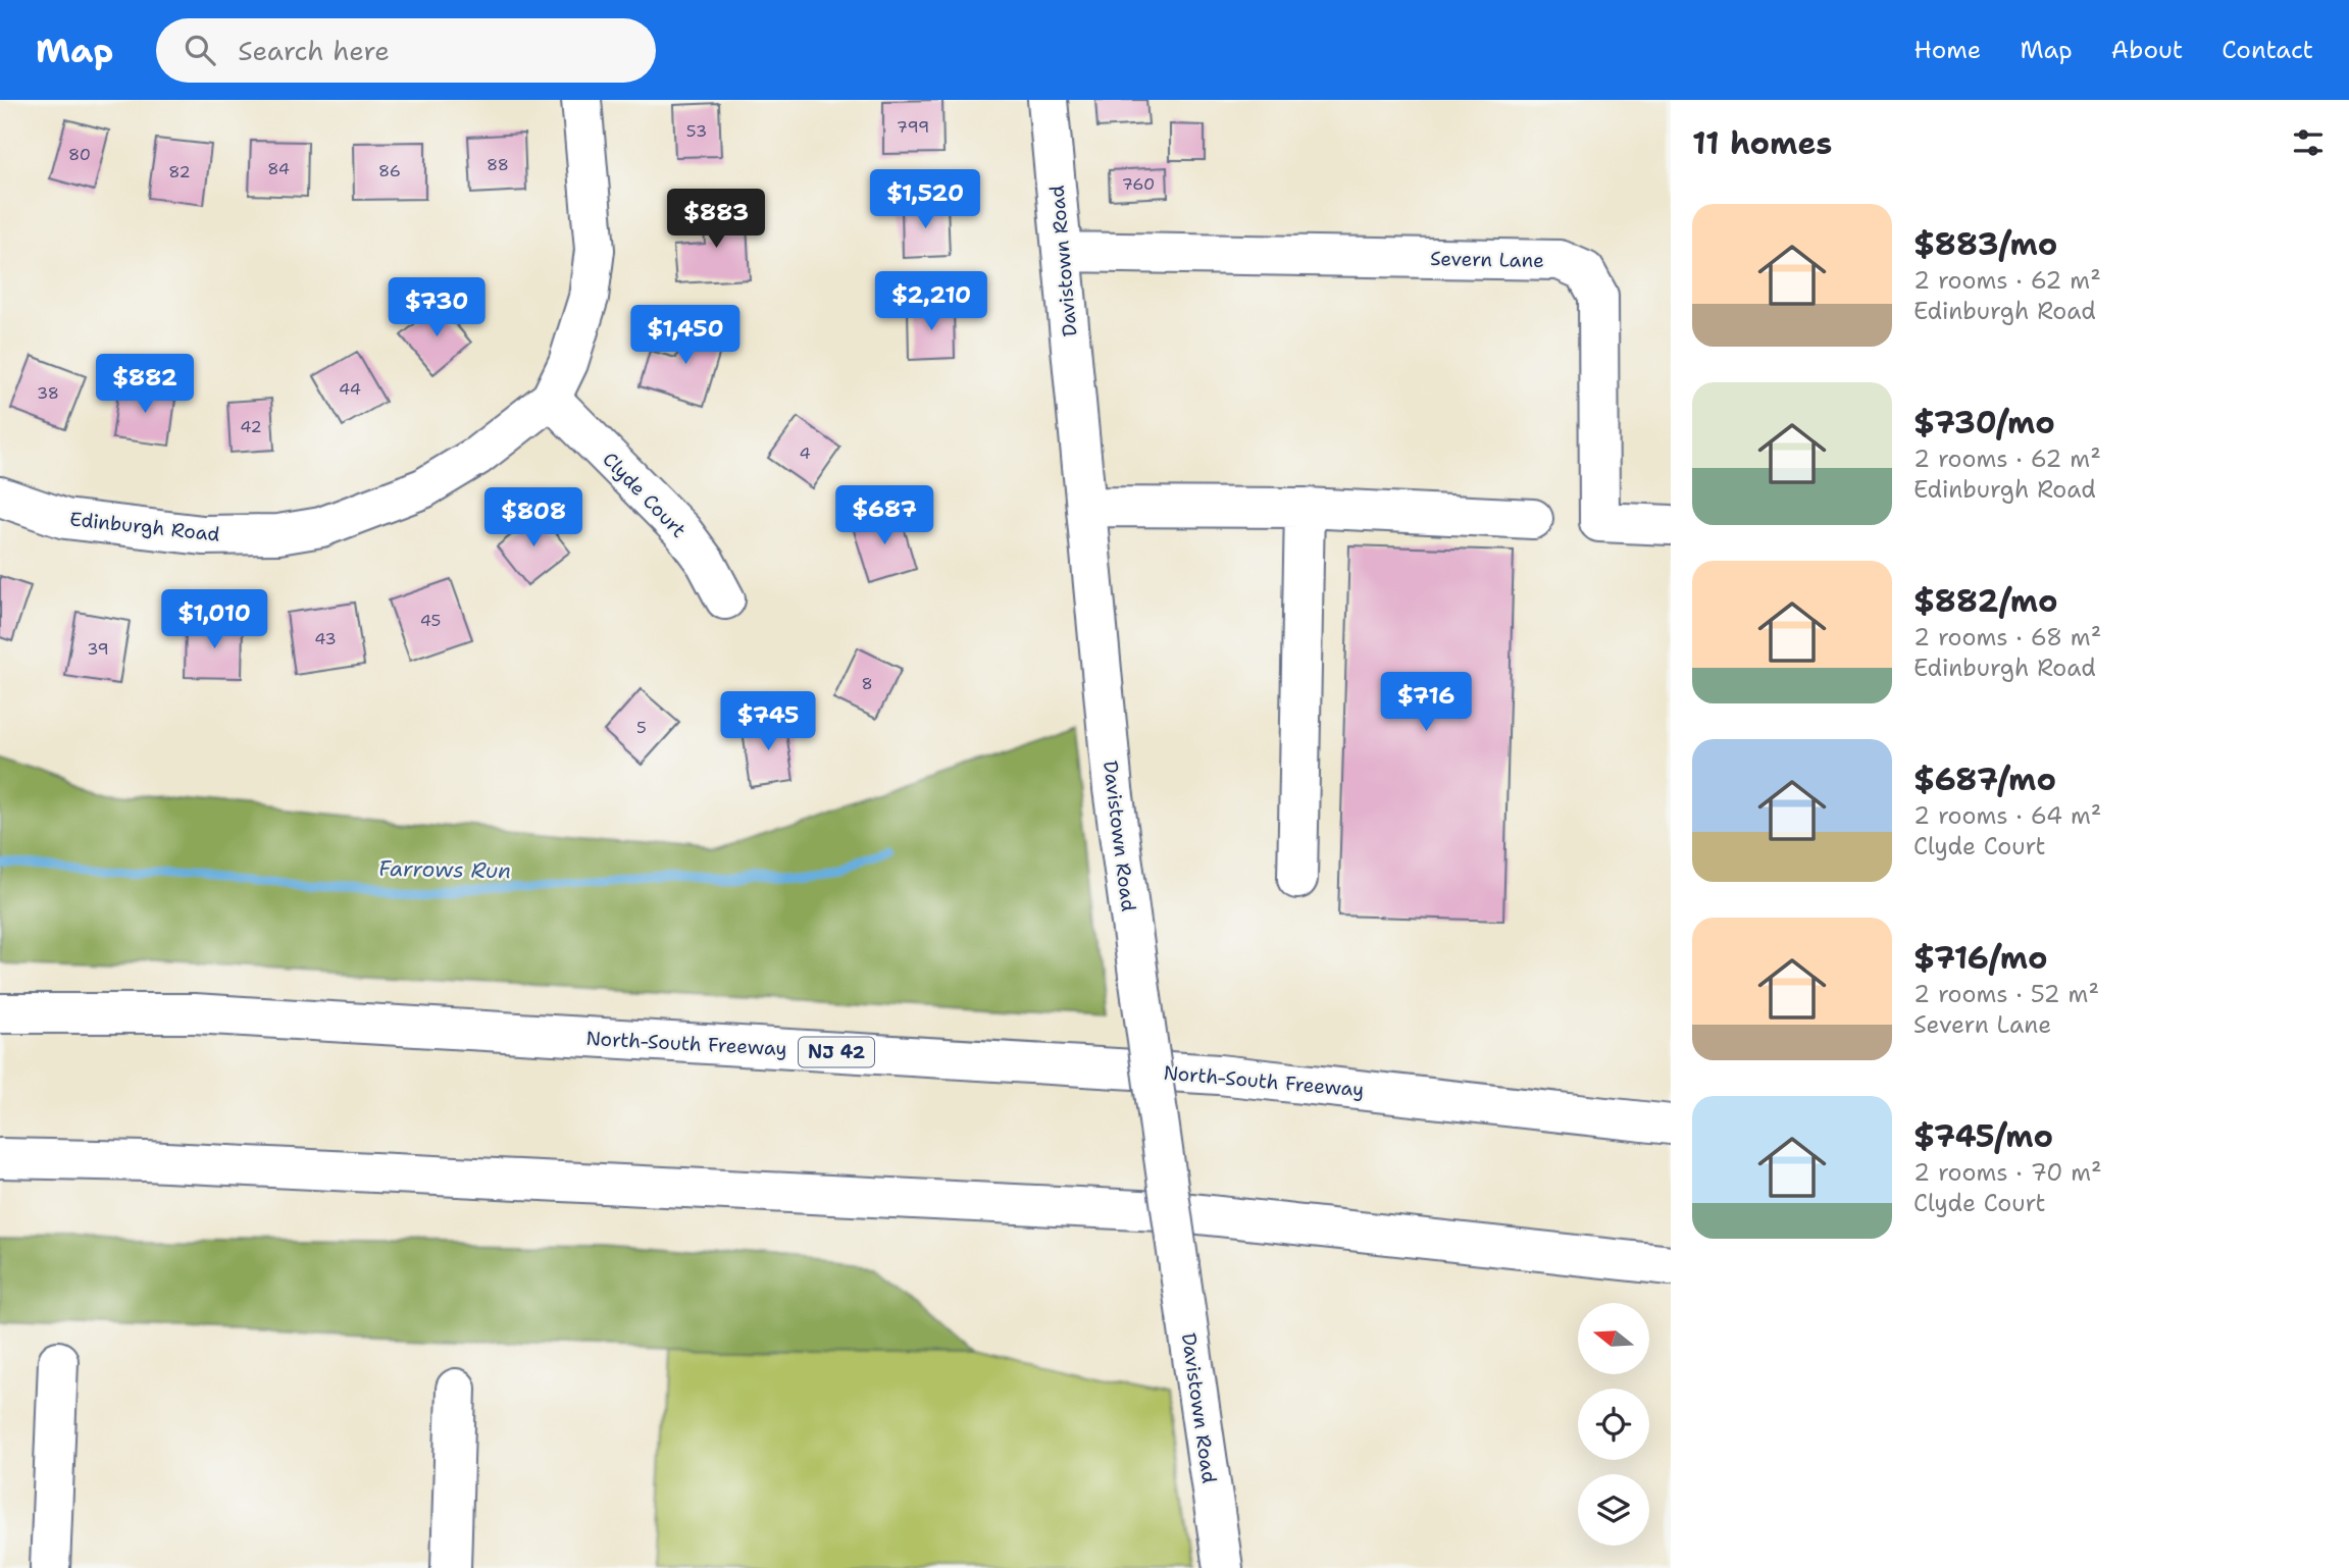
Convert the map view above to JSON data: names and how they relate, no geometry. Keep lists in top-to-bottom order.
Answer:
{
  "streets": {
    "main road": [
      "Severn Lane",
      "Davistown Road",
      "Clyde Court",
      "Edinburgh Road",
      "North-South Freeway",
      "NJ 42"
    ]
  },
  "crossings": [
    ["Severn Lane", "Davistown Road"],
    ["Clyde Court", "Edinburgh Road"]
  ],
  "water": ["Farrows Run"],
  "house_numbers": [
    "799",
    "53",
    "80",
    "88",
    "84",
    "86",
    "82",
    "760",
    "44",
    "38",
    "42",
    "4",
    "45",
    "43",
    "39",
    "8",
    "5"
  ],
  "north": "left",
  "page": {
    "header": "Map",
    "search": "Search here",
    "nav": [
      "Home",
      "Map",
      "About",
      "Contact"
    ],
    "heading": "11 homes",
    "price": [
      "$1,520",
      "$883",
      "$2,210",
      "$730",
      "$1,450",
      "$882",
      "$687",
      "$808",
      "$1,010",
      "$716",
      "$745"
    ],
    "list": [
      {
        "name": "$883/mo",
        "note": "2 rooms · 62 m² · Edinburgh Road"
      },
      {
        "name": "$730/mo",
        "note": "2 rooms · 62 m² · Edinburgh Road"
      },
      {
        "name": "$882/mo",
        "note": "2 rooms · 68 m² · Edinburgh Road"
      },
      {
        "name": "$687/mo",
        "note": "2 rooms · 64 m² · Clyde Court"
      },
      {
        "name": "$716/mo",
        "note": "2 rooms · 52 m² · Severn Lane"
      },
      {
        "name": "$745/mo",
        "note": "2 rooms · 70 m² · Clyde Court"
      }
    ]
  }
}
